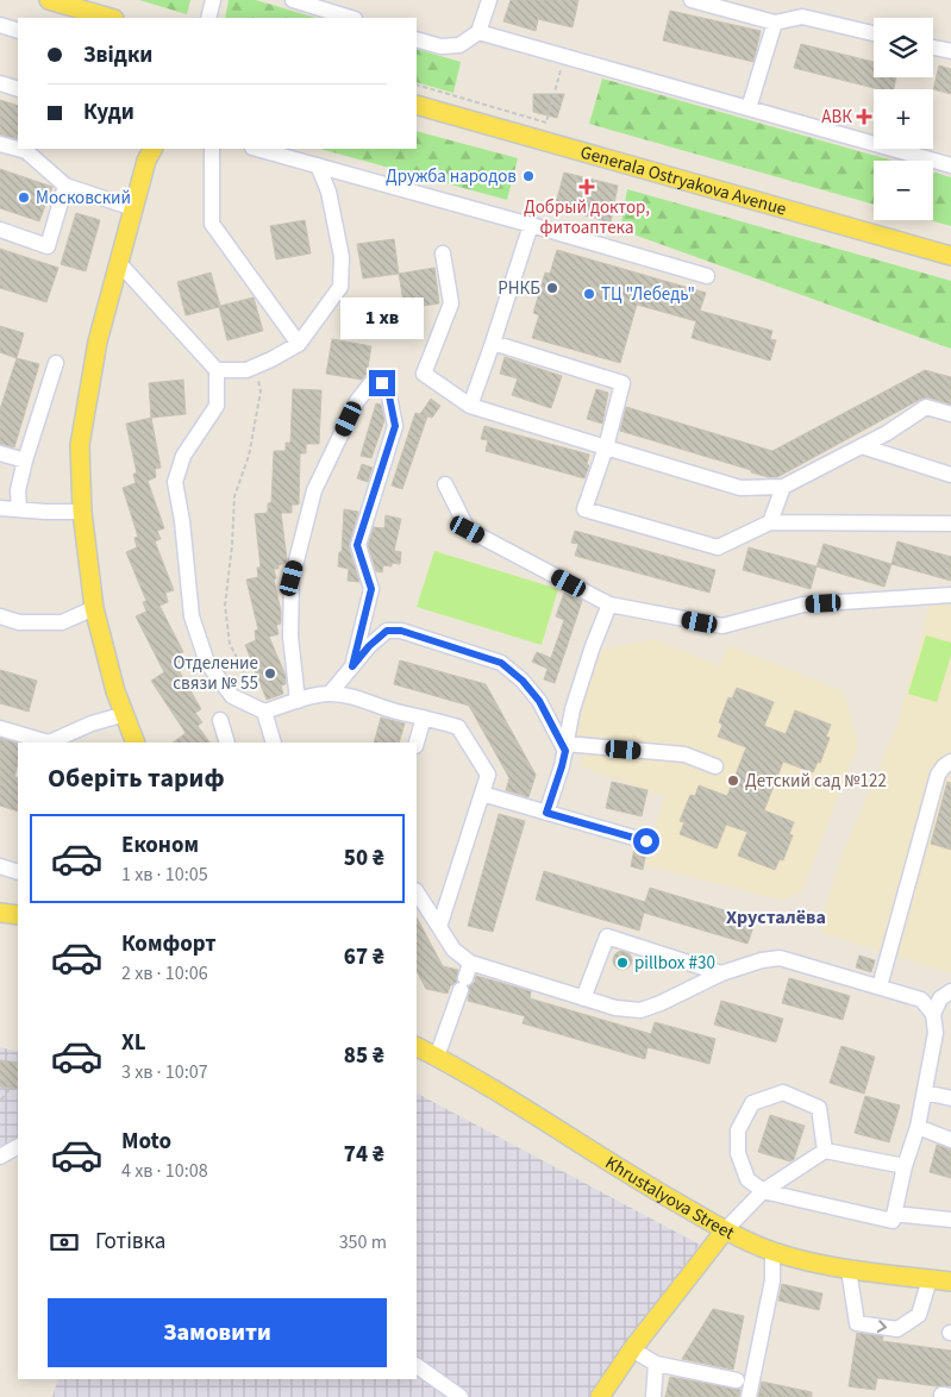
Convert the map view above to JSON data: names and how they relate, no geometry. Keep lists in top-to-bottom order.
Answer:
{
  "streets": {
    "main road": ["Generala Ostryakova Avenue", "Khrustalyova Street"]
  },
  "districts": ["Хрусталёва"],
  "places": {
    "health": ["АВК", "Добрый доктор, фитоаптека"],
    "other": [
      "Дружба народов",
      "Московский",
      "РНКБ",
      "ТЦ \"Лебедь\"",
      "Отделение связи № 55",
      "Детский сад №122",
      "pillbox #30"
    ]
  },
  "page": {
    "map_buttons": ["+", "−"],
    "banner": ["Звідки", "Куди"],
    "bubble": "1 хв",
    "heading": "Оберіть тариф",
    "list": [
      {
        "name": "Економ",
        "note": "1 хв · 10:05",
        "value": "50 ₴"
      },
      {
        "name": "Комфорт",
        "note": "2 хв · 10:06",
        "value": "67 ₴"
      },
      {
        "name": "XL",
        "note": "3 хв · 10:07",
        "value": "85 ₴"
      },
      {
        "name": "Moto",
        "note": "4 хв · 10:08",
        "value": "74 ₴"
      }
    ],
    "pay": ["Готівка", "350 m"],
    "buttons": "Замовити"
  }
}
